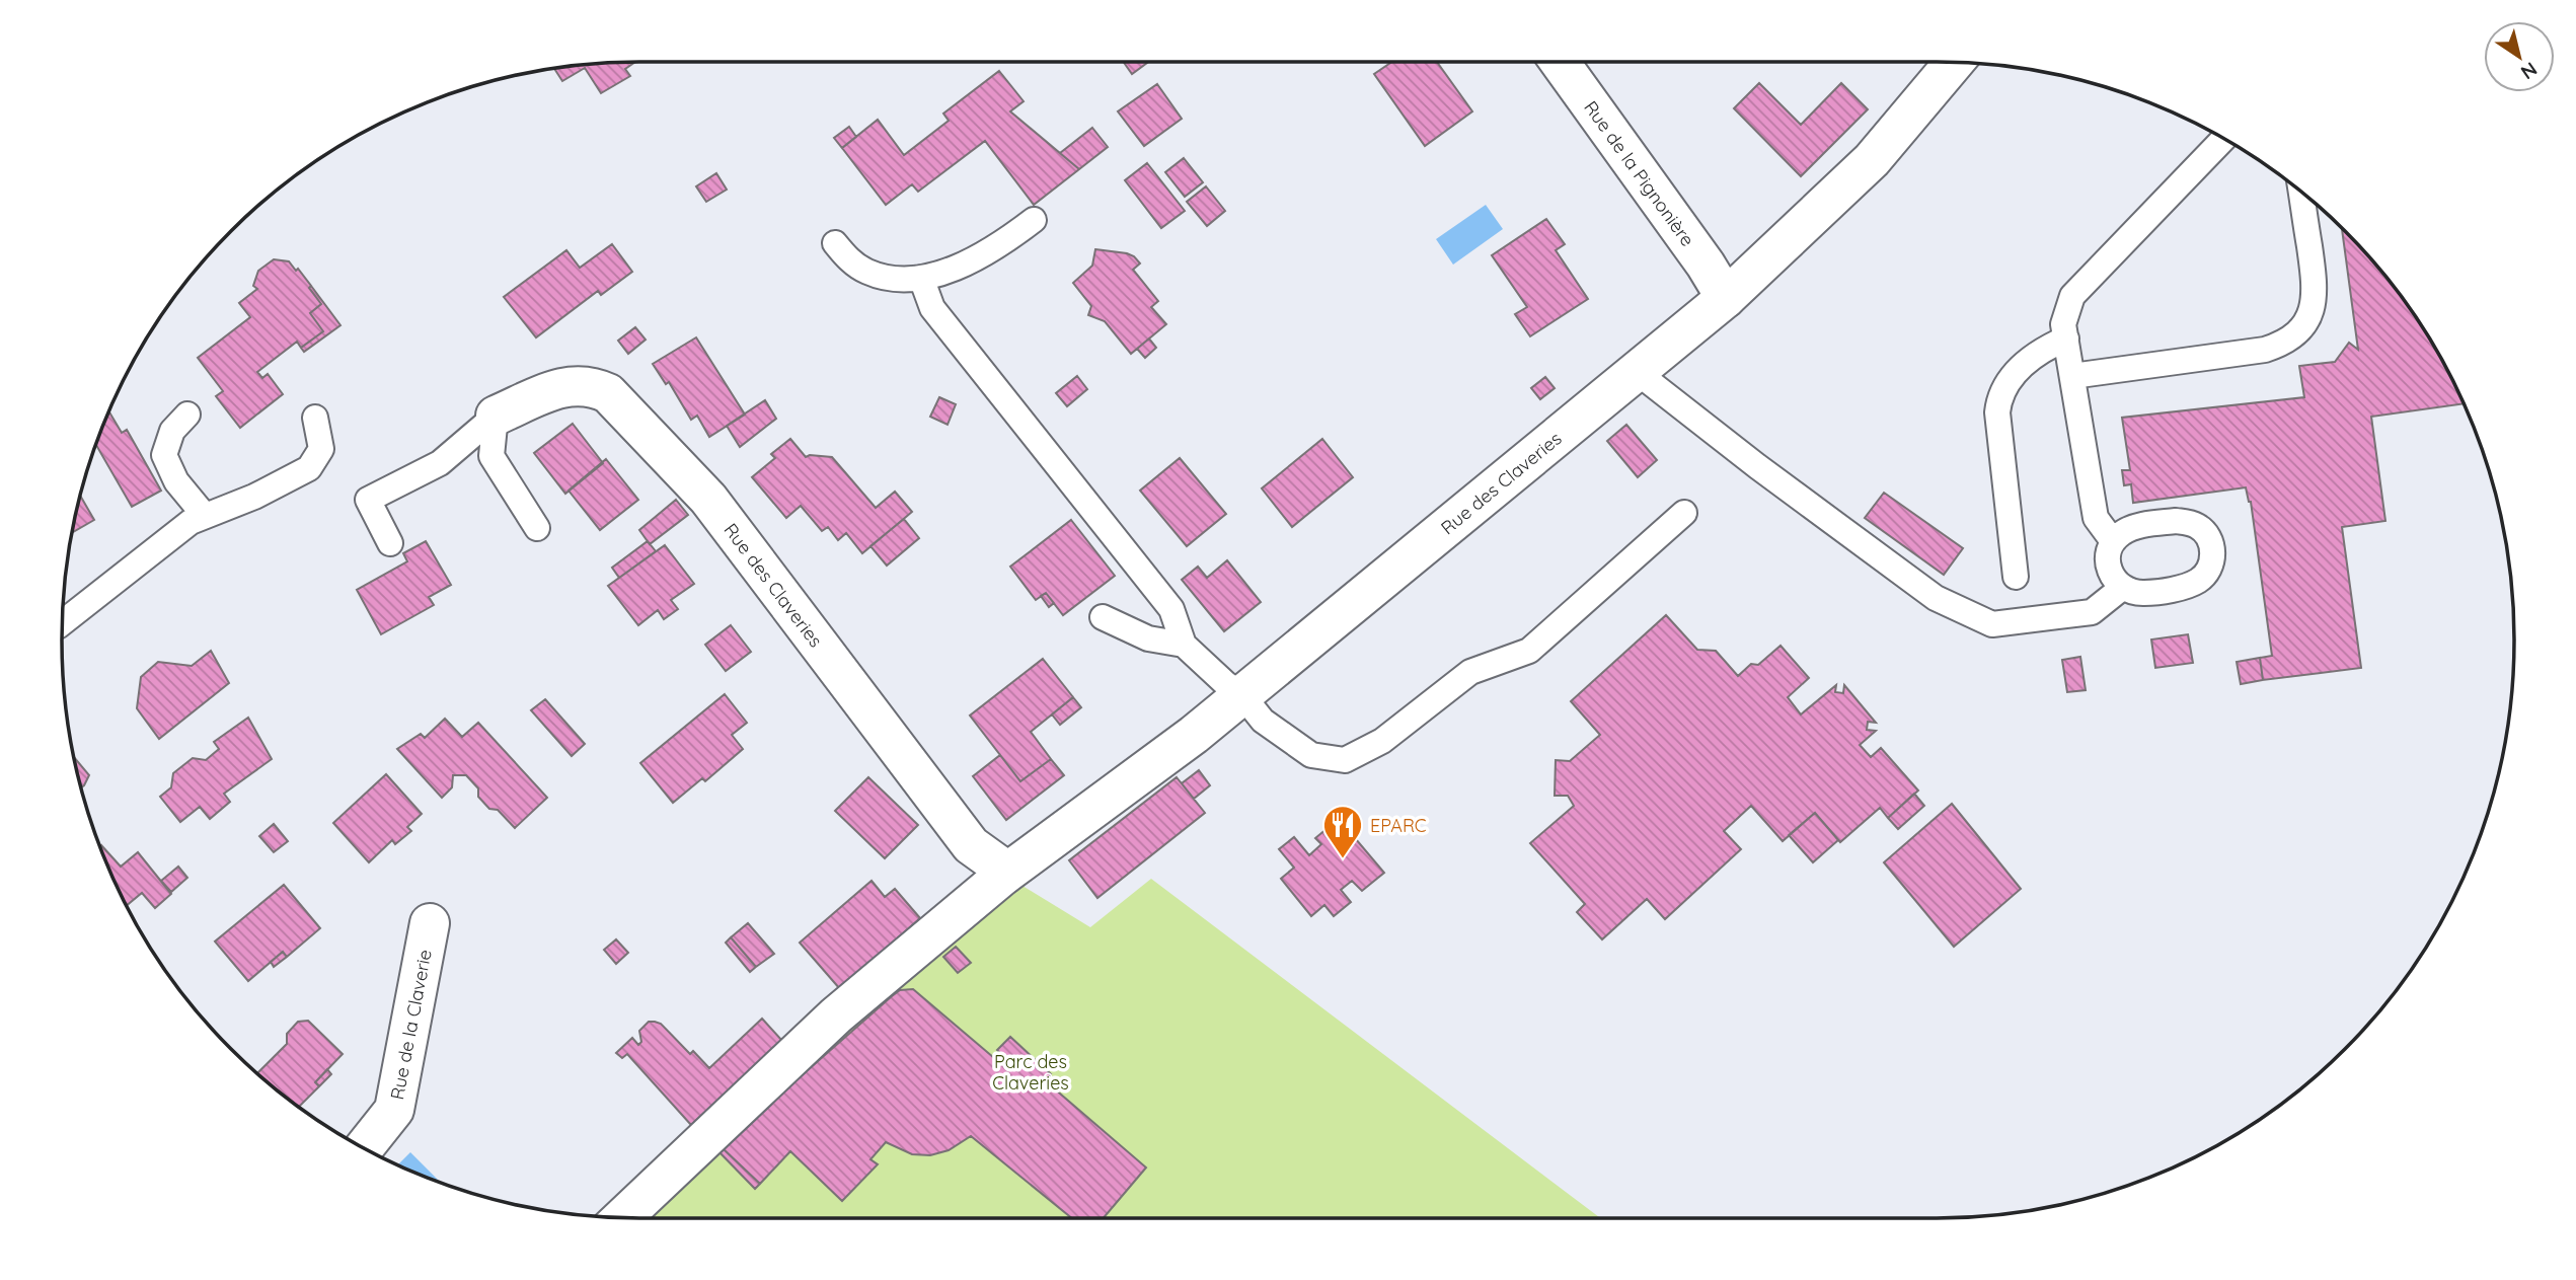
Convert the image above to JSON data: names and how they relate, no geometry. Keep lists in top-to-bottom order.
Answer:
{
  "streets": {
    "street": ["Rue de la Pignonière", "Rue des Claveries", "Rue de la Claverie"]
  },
  "crossings": [
    ["Rue de la Pignonière", "Rue des Claveries"]
  ],
  "parks": ["Parc des Claveries"],
  "places": {
    "restaurant": ["EPARC"]
  },
  "north": "bottom right"
}
